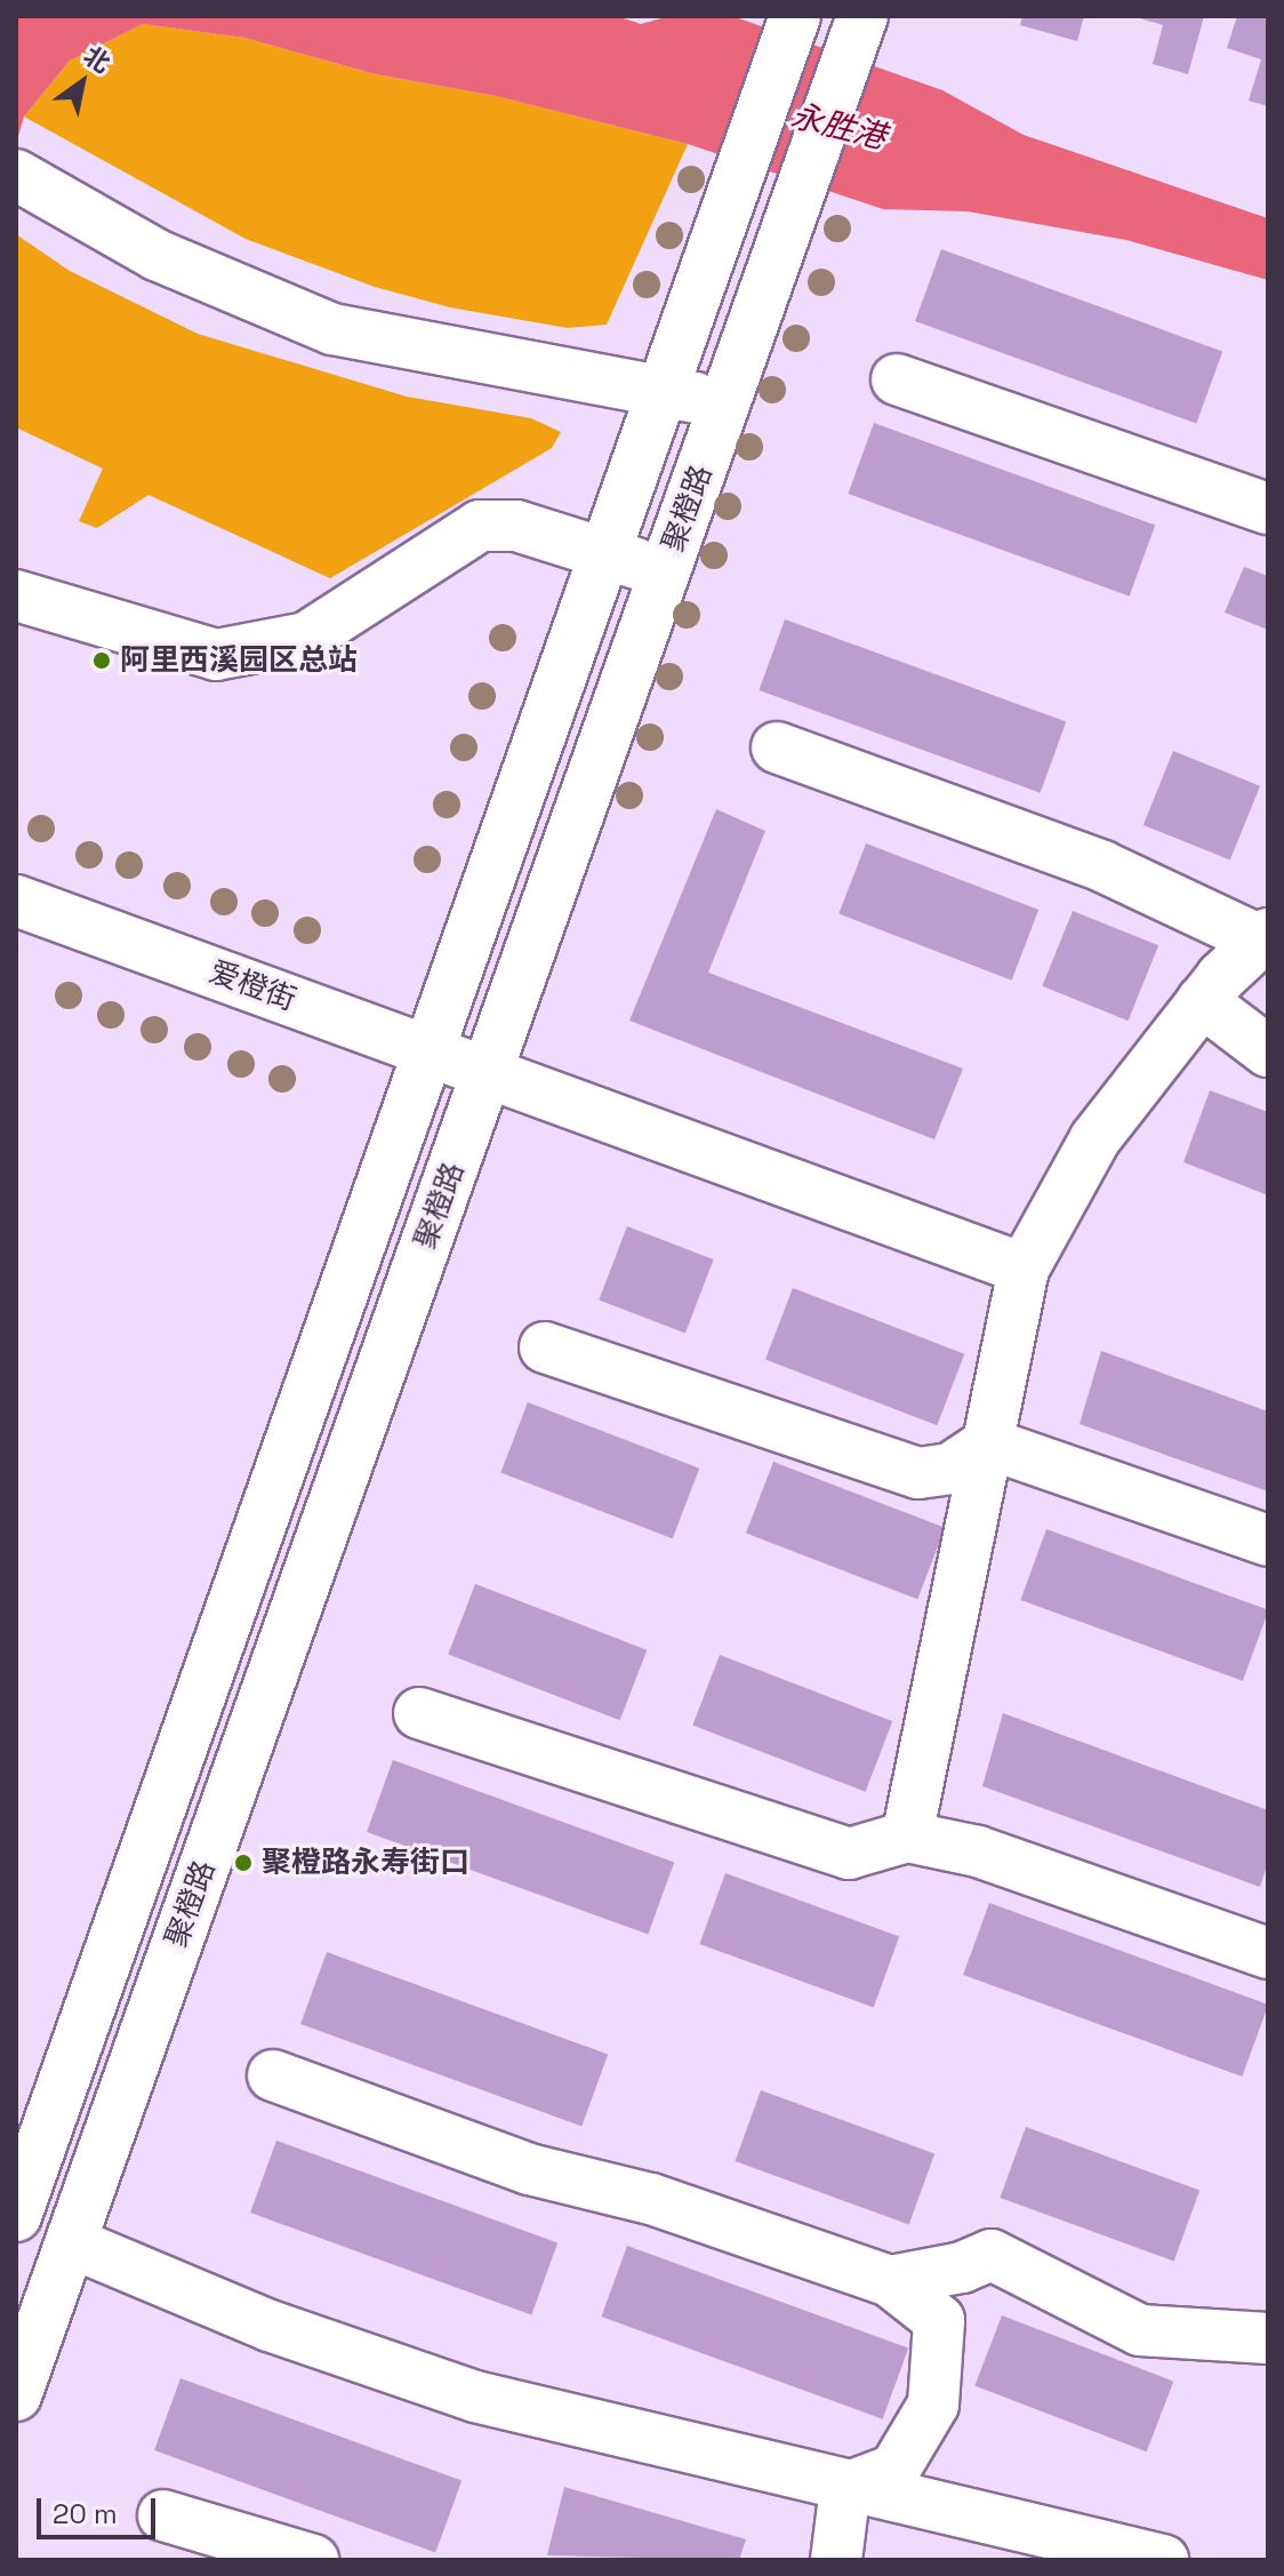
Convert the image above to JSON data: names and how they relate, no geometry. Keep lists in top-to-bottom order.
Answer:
{
  "streets": {
    "street": ["聚橙路", "爱橙街"]
  },
  "crossings": [
    ["聚橙路", "爱橙街"]
  ],
  "water": ["永胜港"],
  "places": ["阿里西溪园区总站", "聚橙路永寿街口"],
  "scale_bar": "20 m",
  "north": "top right"
}
